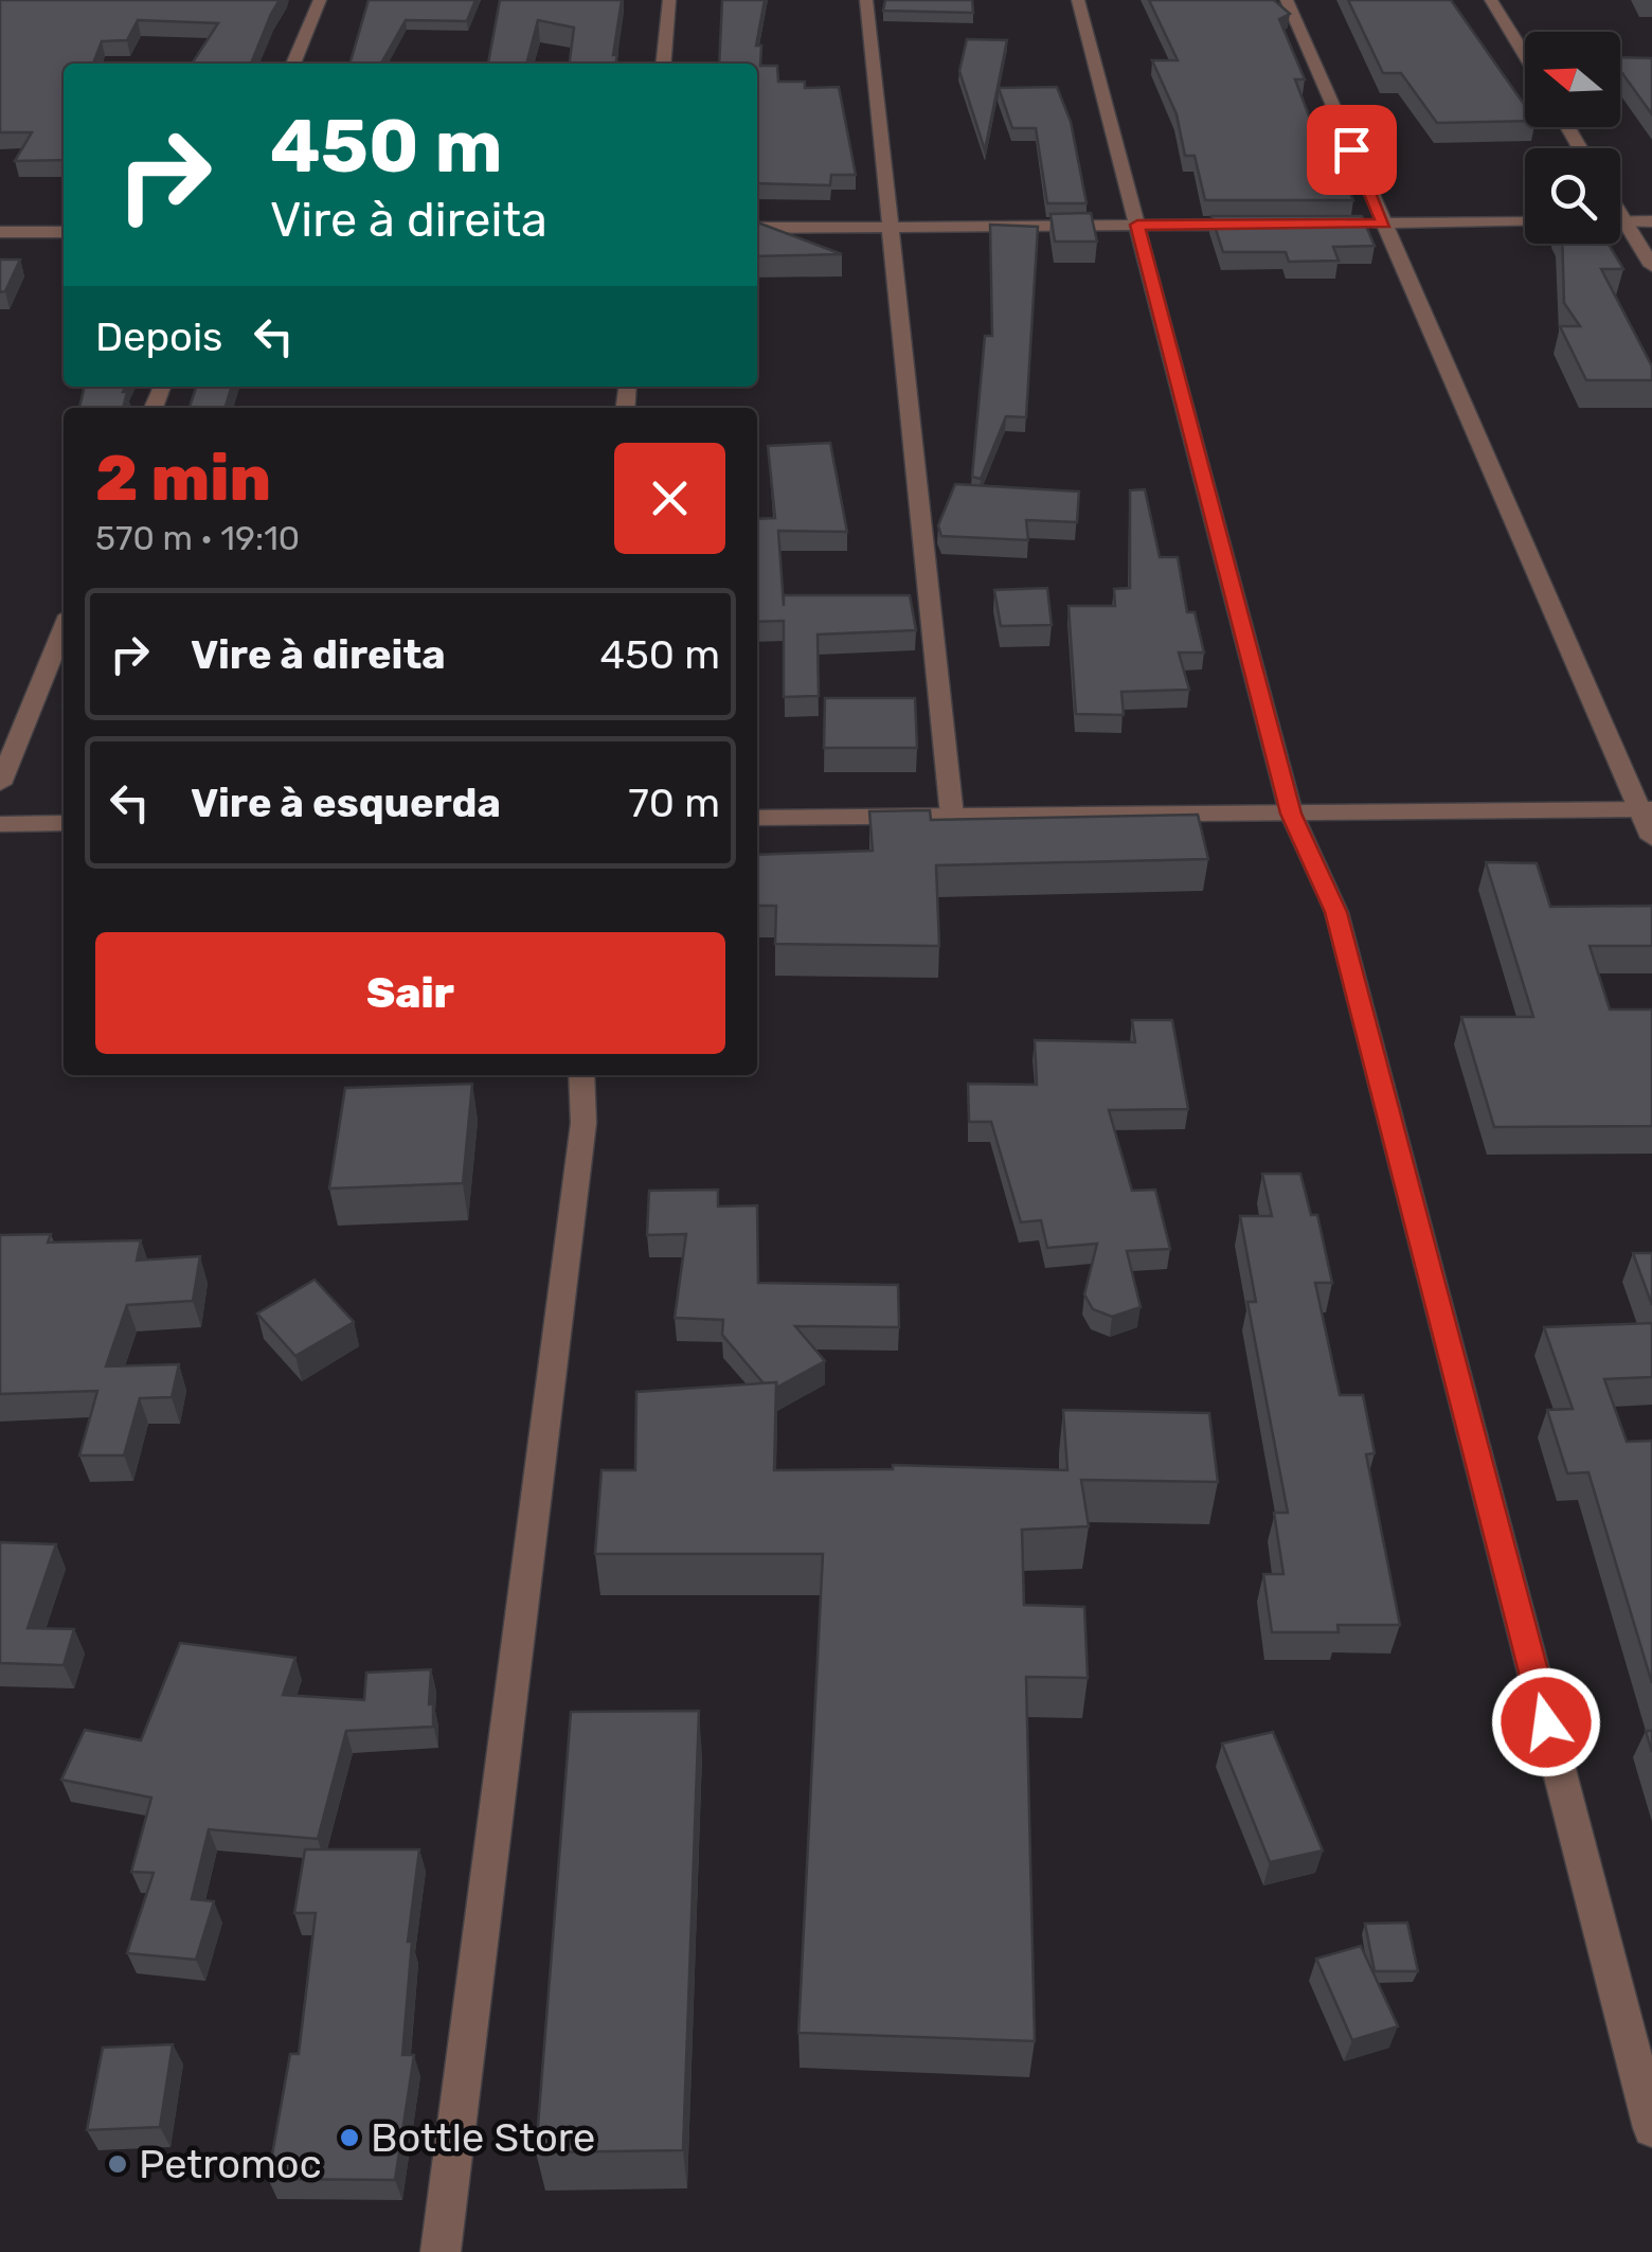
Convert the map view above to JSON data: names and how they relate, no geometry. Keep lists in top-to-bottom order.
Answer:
{
  "places": ["Bottle Store", "Petromoc"],
  "north": "left",
  "page": {
    "turn": ["450 m", "Vire à direita"],
    "then": "Depois",
    "heading": ["2 min", "570 m · 19:10"],
    "list": [
      {
        "name": "Vire à direita",
        "value": "450 m"
      },
      {
        "name": "Vire à esquerda",
        "value": "70 m"
      }
    ],
    "buttons": "Sair"
  }
}
